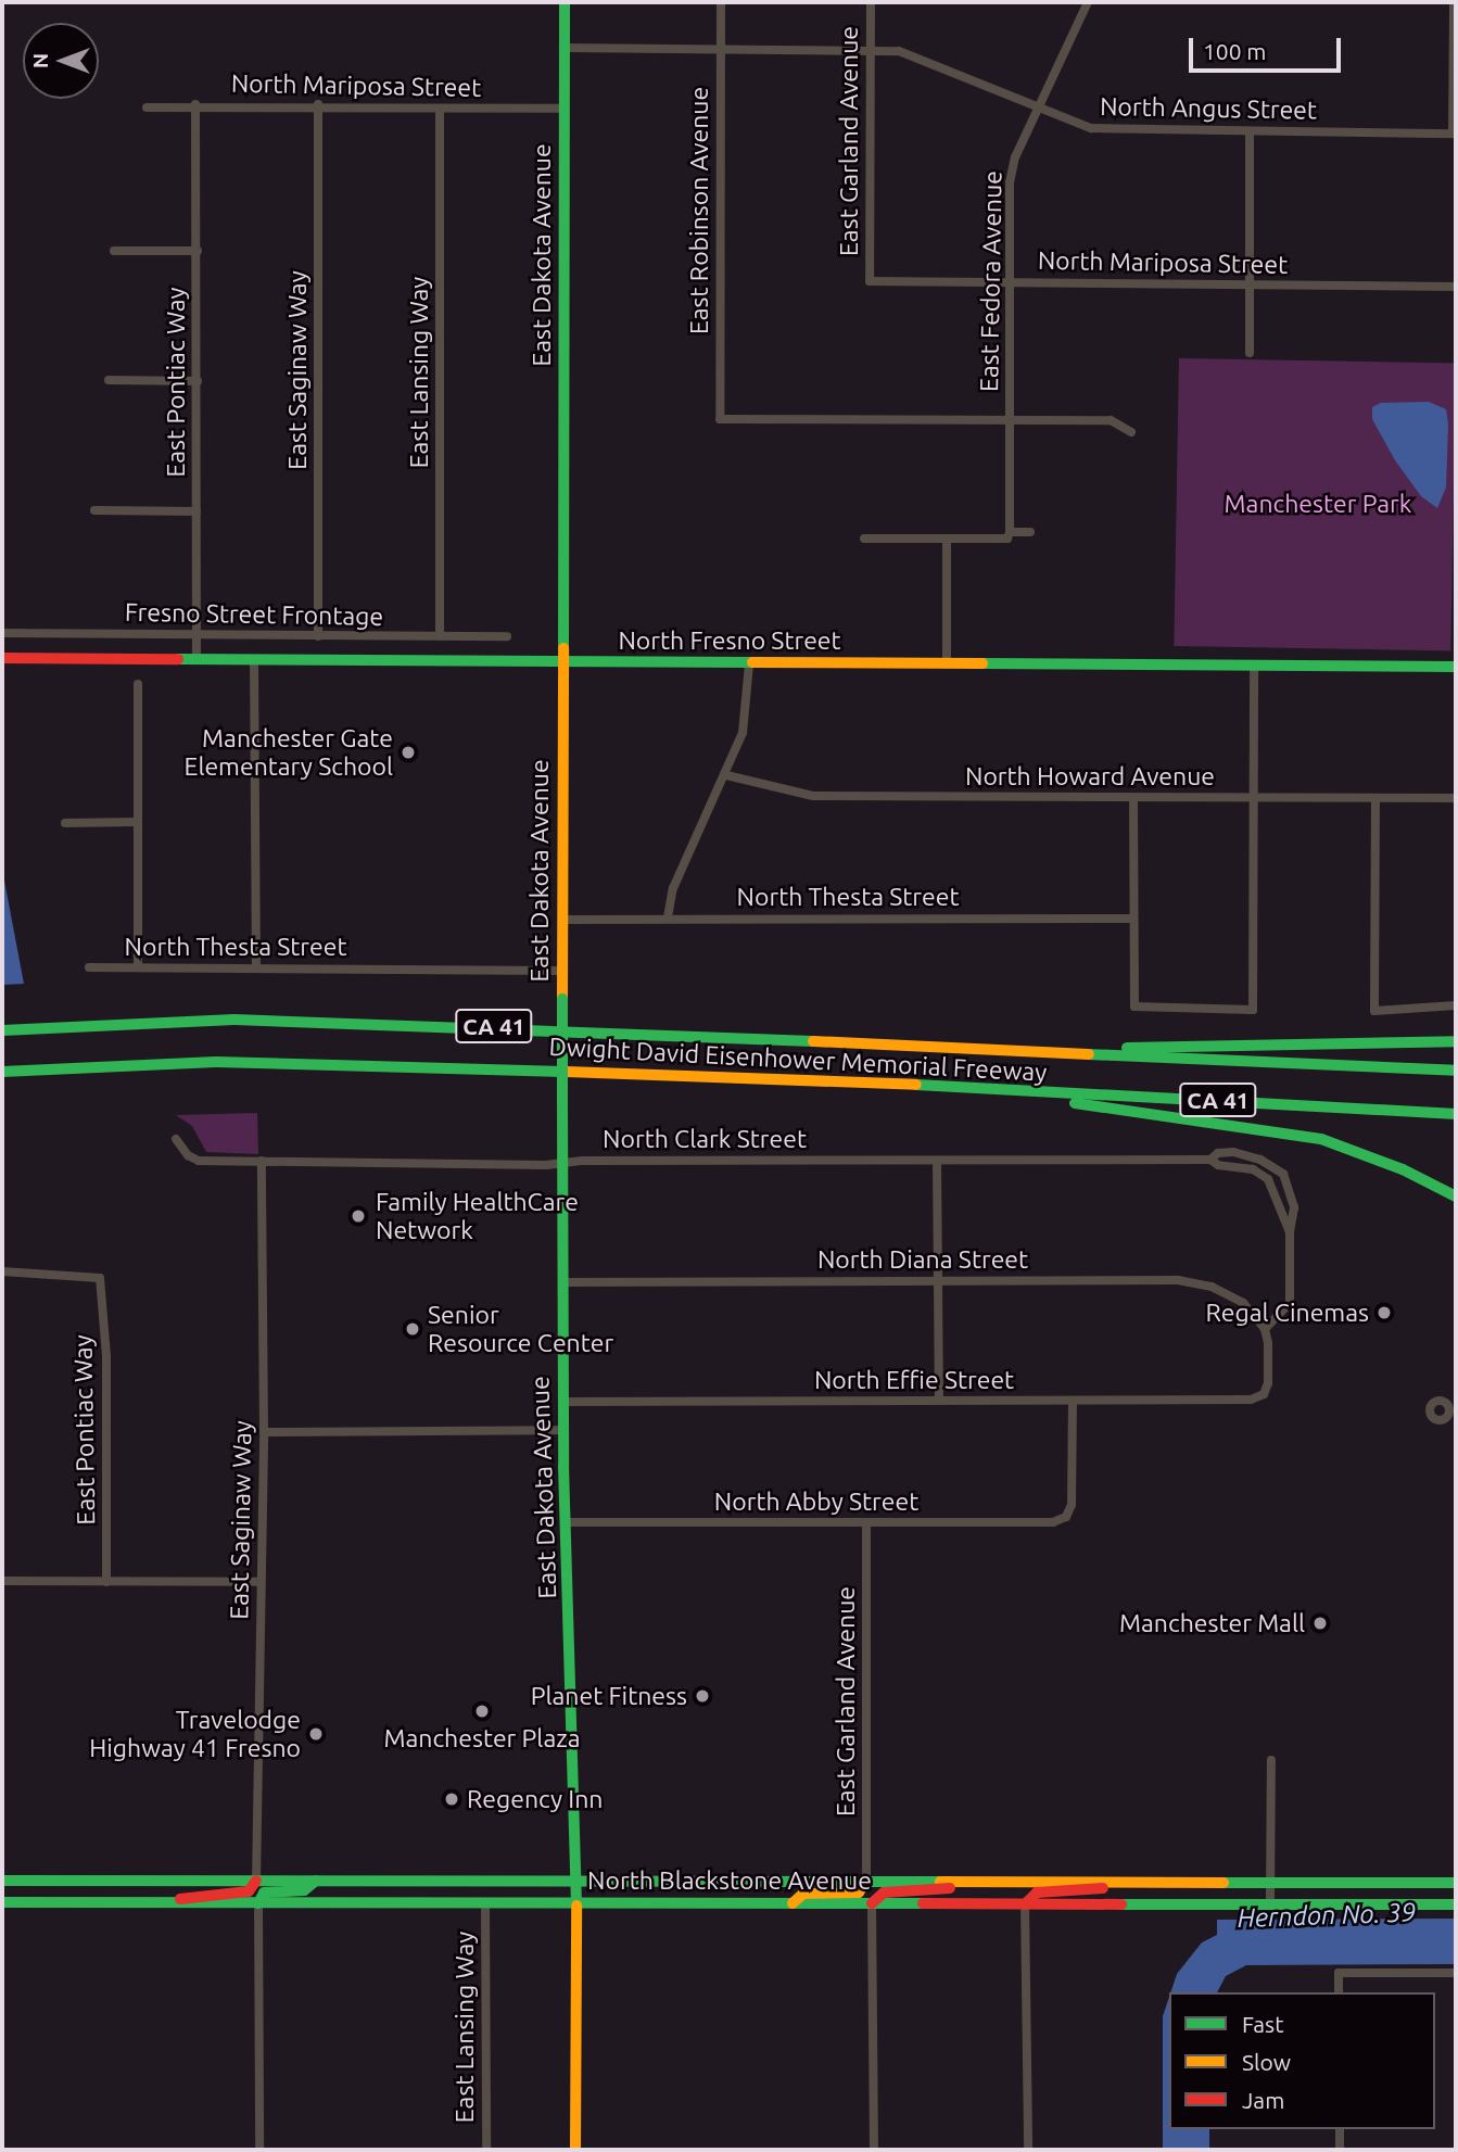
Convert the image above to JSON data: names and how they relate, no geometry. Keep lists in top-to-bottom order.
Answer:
{
  "streets": {
    "main road": [
      "East Dakota Avenue",
      "North Fresno Street",
      "CA 41",
      "Dwight David Eisenhower Memorial Freeway",
      "North Blackstone Avenue"
    ],
    "street": [
      "North Mariposa Street",
      "North Angus Street",
      "East Garland Avenue",
      "East Robinson Avenue",
      "East Fedora Avenue",
      "East Saginaw Way",
      "East Lansing Way",
      "East Pontiac Way",
      "Fresno Street Frontage",
      "North Howard Avenue",
      "North Thesta Street",
      "North Clark Street",
      "North Diana Street",
      "North Effie Street",
      "North Abby Street"
    ]
  },
  "crossings": [
    ["North Mariposa Street", "East Garland Avenue"],
    ["North Mariposa Street", "East Dakota Avenue"],
    ["North Mariposa Street", "East Fedora Avenue"],
    ["North Mariposa Street", "East Saginaw Way"],
    ["North Mariposa Street", "East Lansing Way"],
    ["North Mariposa Street", "East Pontiac Way"],
    ["North Angus Street", "East Garland Avenue"],
    ["North Angus Street", "East Robinson Avenue"],
    ["North Angus Street", "East Dakota Avenue"],
    ["North Angus Street", "East Fedora Avenue"],
    ["East Garland Avenue", "North Abby Street"],
    ["East Garland Avenue", "North Blackstone Avenue"],
    ["East Robinson Avenue", "East Fedora Avenue"],
    ["East Dakota Avenue", "North Fresno Street"],
    ["East Dakota Avenue", "North Thesta Street"],
    ["East Dakota Avenue", "North Clark Street"],
    ["East Dakota Avenue", "North Diana Street"],
    ["East Dakota Avenue", "North Effie Street"],
    ["East Dakota Avenue", "North Abby Street"],
    ["East Dakota Avenue", "North Blackstone Avenue"],
    ["East Saginaw Way", "Fresno Street Frontage"],
    ["East Saginaw Way", "North Clark Street"],
    ["East Saginaw Way", "North Blackstone Avenue"],
    ["East Lansing Way", "Fresno Street Frontage"],
    ["East Lansing Way", "North Blackstone Avenue"],
    ["East Pontiac Way", "Fresno Street Frontage"],
    ["East Pontiac Way", "North Fresno Street"],
    ["North Diana Street", "North Effie Street"],
    ["North Effie Street", "North Abby Street"]
  ],
  "water": ["Herndon No. 39"],
  "parks": ["Manchester Park"],
  "places": [
    "Manchester Gate Elementary School",
    "Family HealthCare Network",
    "Regal Cinemas",
    "Senior Resource Center",
    "Manchester Mall",
    "Planet Fitness",
    "Manchester Plaza",
    "Travelodge Highway 41 Fresno",
    "Regency Inn"
  ],
  "legend": ["Fast", "Slow", "Jam"],
  "scale_bar": "100 m",
  "north": "left"
}
